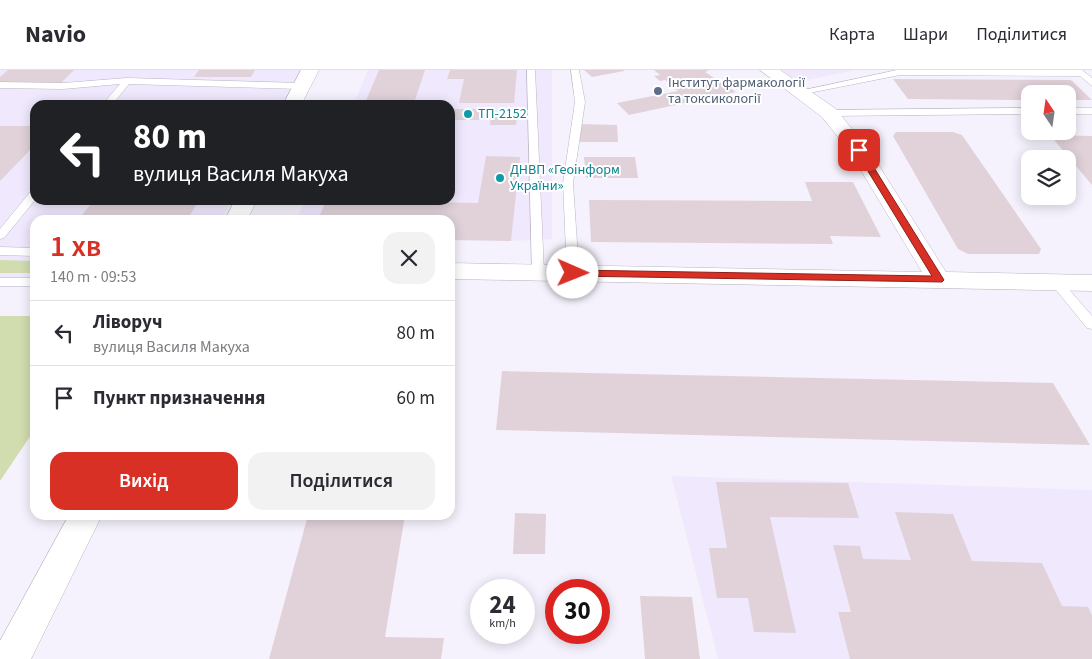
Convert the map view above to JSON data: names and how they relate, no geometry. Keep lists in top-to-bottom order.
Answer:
{
  "places": ["Інститут фармакології та токсикології", "ТП-2152", "ДНВП «Геоінформ України»"],
  "north": "top",
  "page": {
    "header": "Navio",
    "nav": ["Карта", "Шари", "Поділитися"],
    "turn": ["80 m", "вулиця Василя Макуха"],
    "heading": ["1 хв", "140 m · 09:53"],
    "list": [
      {
        "name": "Ліворуч",
        "note": "вулиця Василя Макуха",
        "value": "80 m"
      },
      {
        "name": "Пункт призначення",
        "value": "60 m"
      }
    ],
    "buttons": ["Вихід", "Поділитися"],
    "speed": "24 km/h",
    "limit": "30"
  }
}
